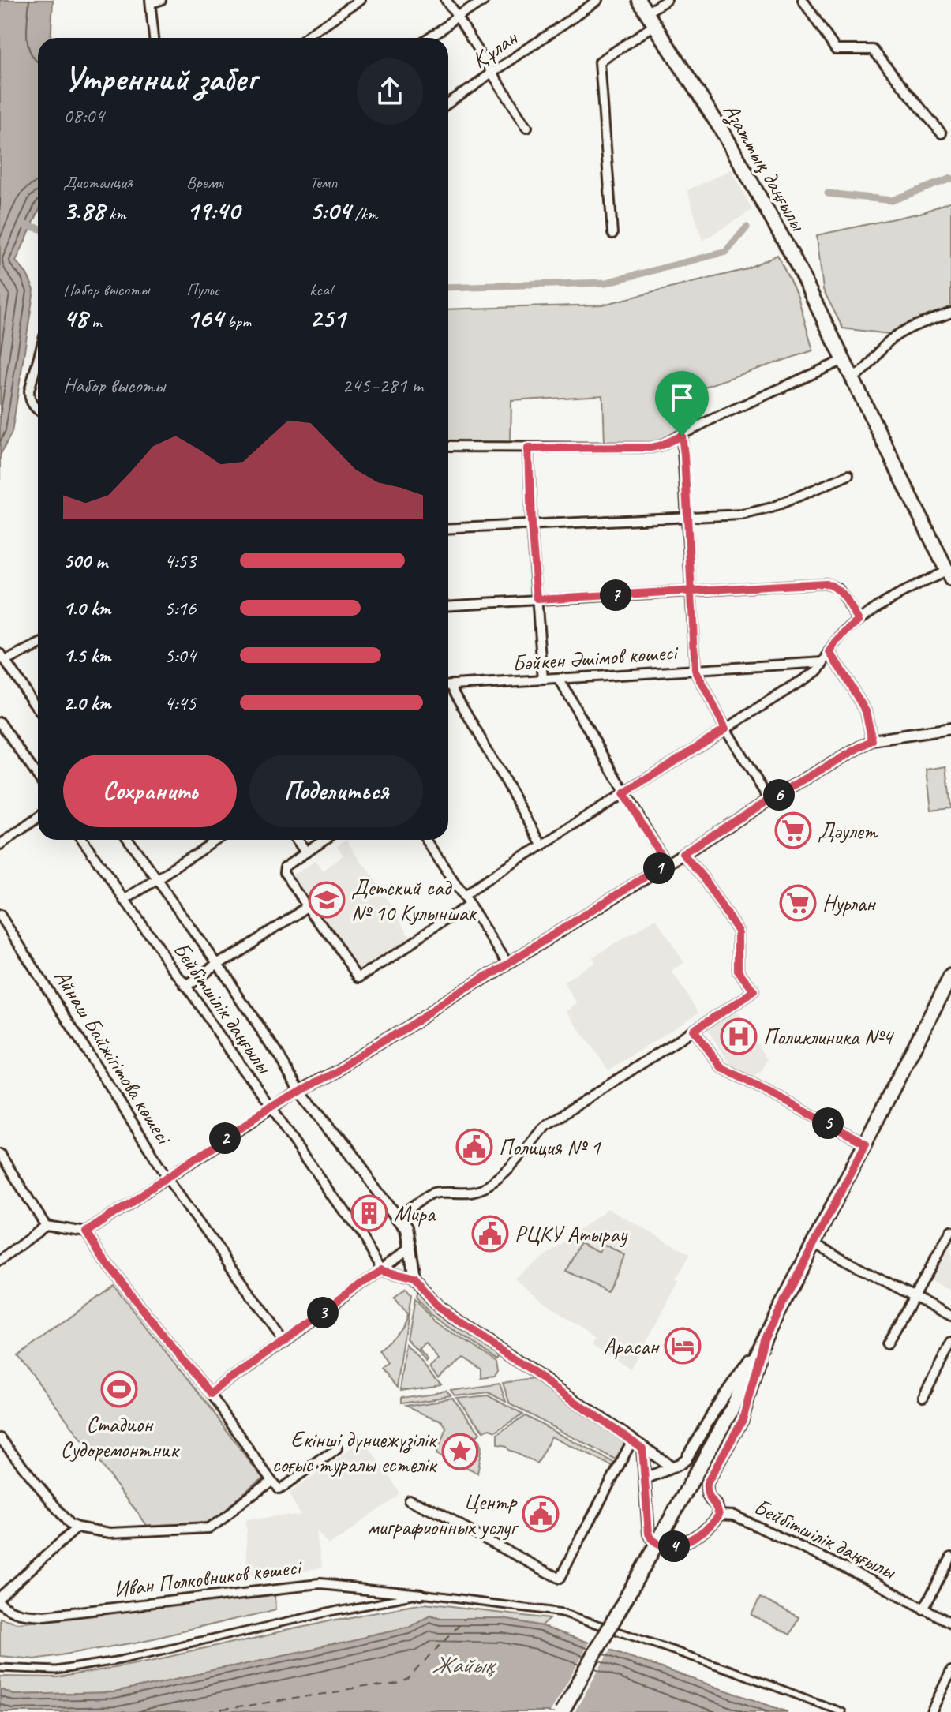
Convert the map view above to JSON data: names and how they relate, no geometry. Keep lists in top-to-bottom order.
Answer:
{
  "streets": {
    "main road": ["Азаттық даңғылы"],
    "street": [
      "Құлан",
      "Бәйкен Әшімов көшесі",
      "Бейбітшілік даңғылы",
      "Айнаш Байжігітова көшесі",
      "Иван Полковников көшесі"
    ]
  },
  "water": ["Жайық"],
  "places": {
    "supermarket": ["Дәулет", "Нурлан"],
    "school or university": ["Детский сад № 10 Кулыншак"],
    "hospital": ["Поликлиника №4"],
    "public building": ["Полиция № 1", "РЦКУ Атырау", "Центр миграфионных услуг"],
    "building": ["Мира"],
    "hotel": ["Арасан"],
    "sports": ["Стадион Судоремонтник"],
    "place": ["Екінші дүниежүзілік соғыс туралы естелік"]
  },
  "page": {
    "heading": ["Утренний забег", "08:04"],
    "stats": [
      ["Дистанция", "3.88 km"],
      ["Время", "19:40"],
      ["Темп", "5:04 /km"],
      ["Набор высоты", "48 m"],
      ["Пульс", "164 bpm"],
      ["kcal", "251"]
    ],
    "chart": ["Набор высоты", "245–281 m"],
    "list": [
      {
        "name": "500 m",
        "note": "4:53"
      },
      {
        "name": "1.0 km",
        "note": "5:16"
      },
      {
        "name": "1.5 km",
        "note": "5:04"
      },
      {
        "name": "2.0 km",
        "note": "4:45"
      }
    ],
    "pins": [
      "7",
      "6",
      "1",
      "5",
      "2",
      "3",
      "4"
    ],
    "buttons": ["Сохранить", "Поделиться"]
  }
}
